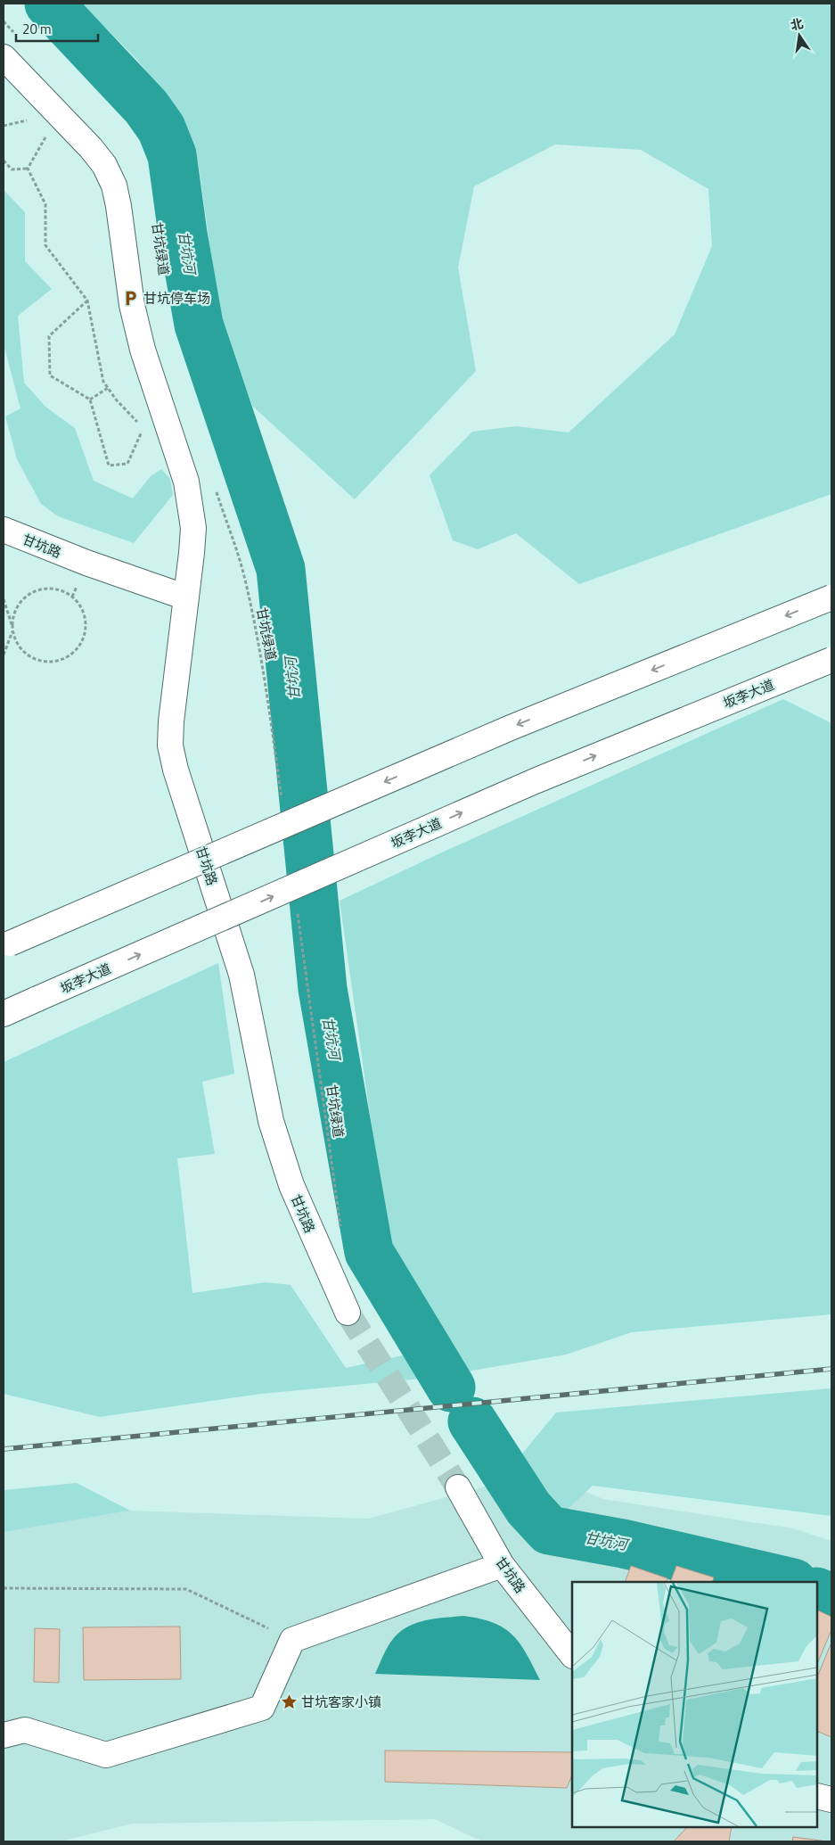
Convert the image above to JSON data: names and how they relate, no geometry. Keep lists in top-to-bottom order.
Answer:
{
  "streets": {
    "main road": ["甘坑路", "坂李大道"],
    "path": ["甘坑绿道"]
  },
  "water": ["甘坑河"],
  "places": {
    "parking": ["甘坑停车场"],
    "place": ["甘坑客家小镇"]
  },
  "scale_bar": "20 m",
  "north": "top"
}
